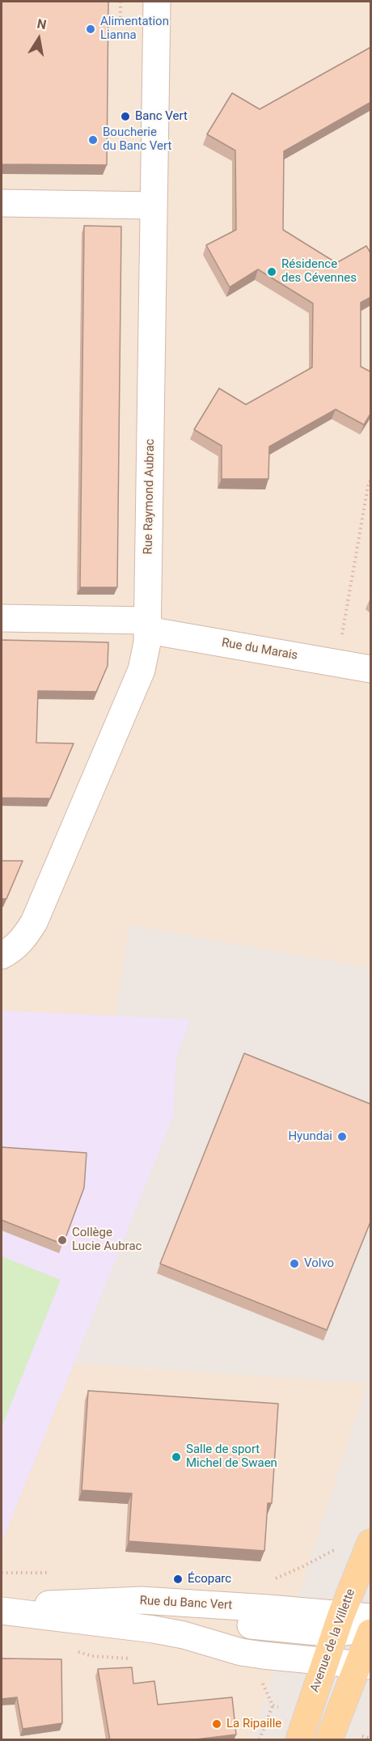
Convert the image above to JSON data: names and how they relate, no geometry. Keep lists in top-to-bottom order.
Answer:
{
  "streets": {
    "main road": ["Avenue de la Villette"],
    "street": ["Rue Raymond Aubrac", "Rue du Marais", "Rue du Banc Vert"]
  },
  "crossings": [
    ["Rue Raymond Aubrac", "Rue du Marais"],
    ["Rue du Banc Vert", "Avenue de la Villette"]
  ],
  "places": [
    "Alimentation Lianna",
    "Banc Vert",
    "Boucherie du Banc Vert",
    "Résidence des Cévennes",
    "Hyundai",
    "Collège Lucie Aubrac",
    "Volvo",
    "Salle de sport Michel de Swaen",
    "Écoparc",
    "La Ripaille"
  ],
  "north": "top"
}
